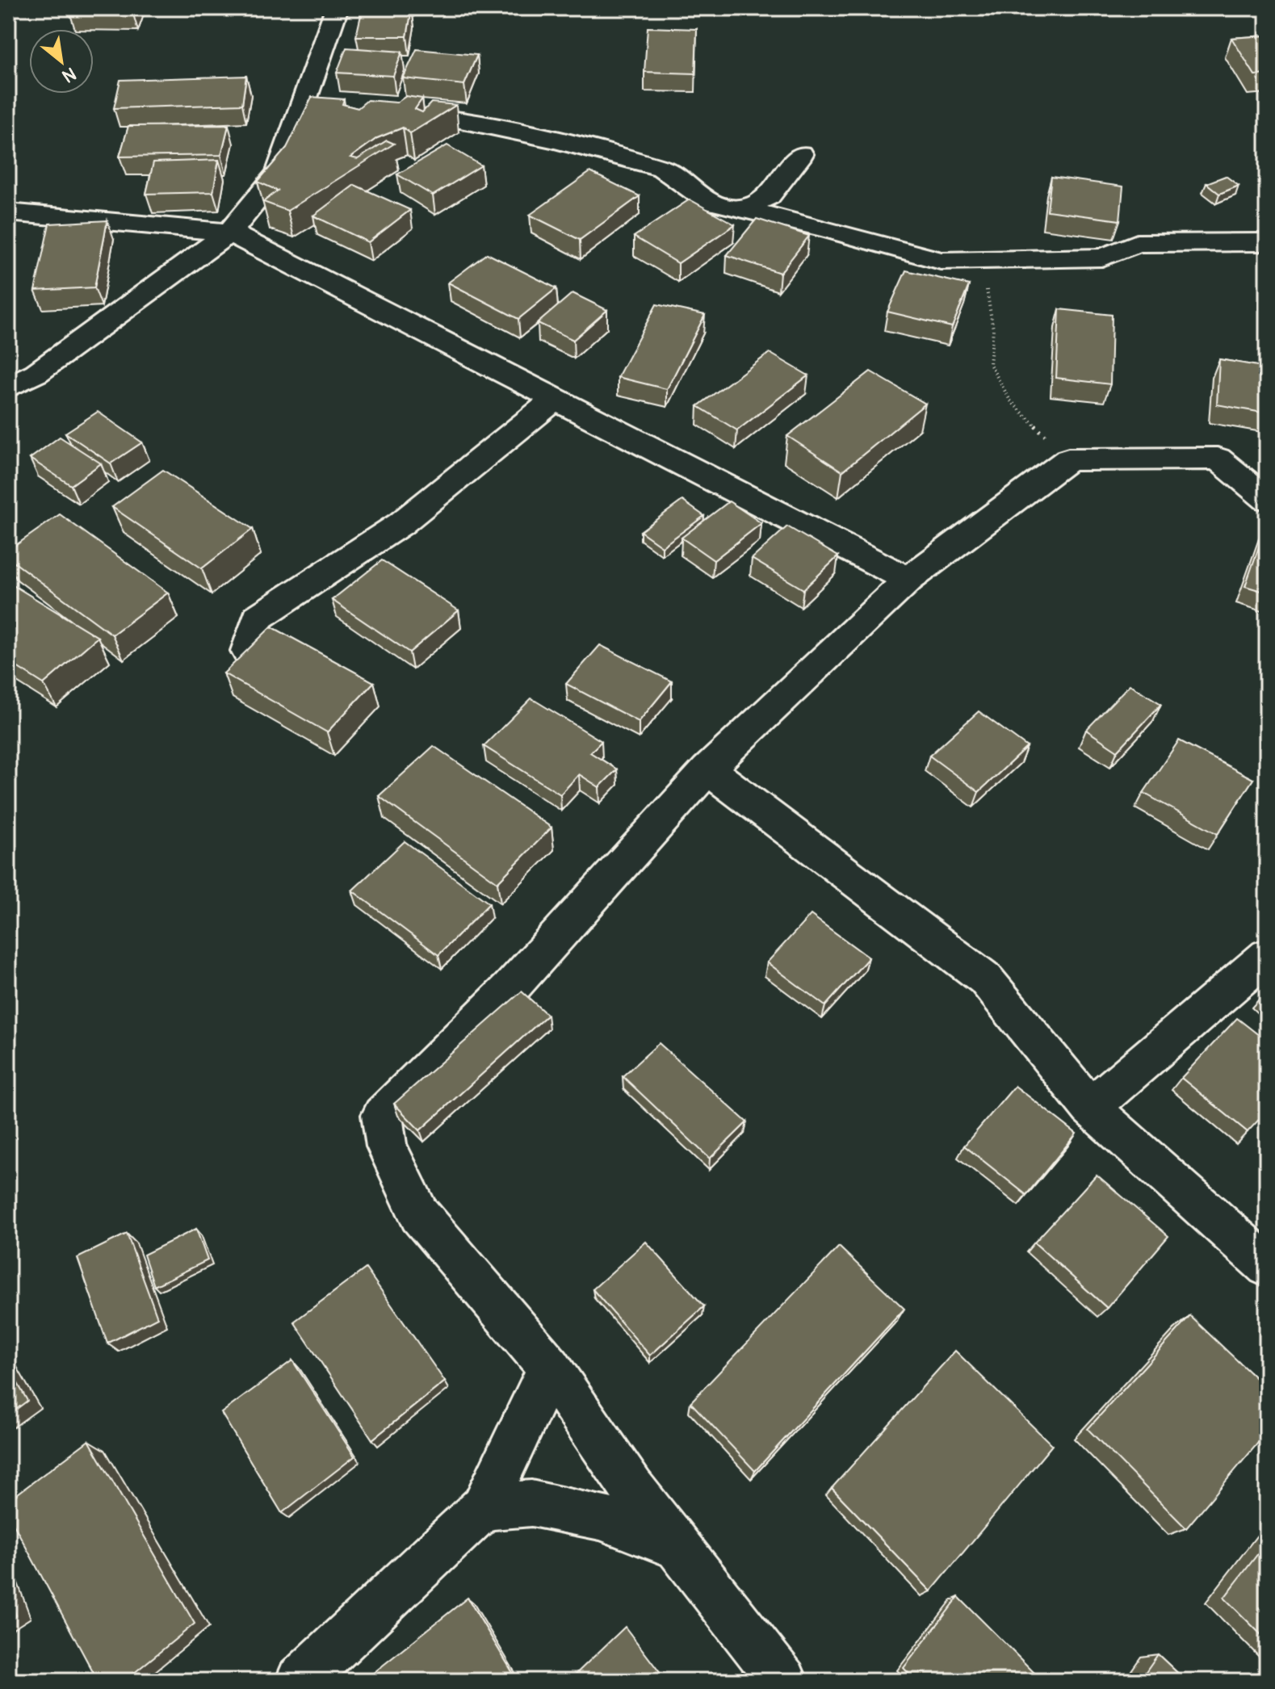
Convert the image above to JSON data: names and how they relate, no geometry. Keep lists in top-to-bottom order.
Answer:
{
  "north": "bottom right"
}
